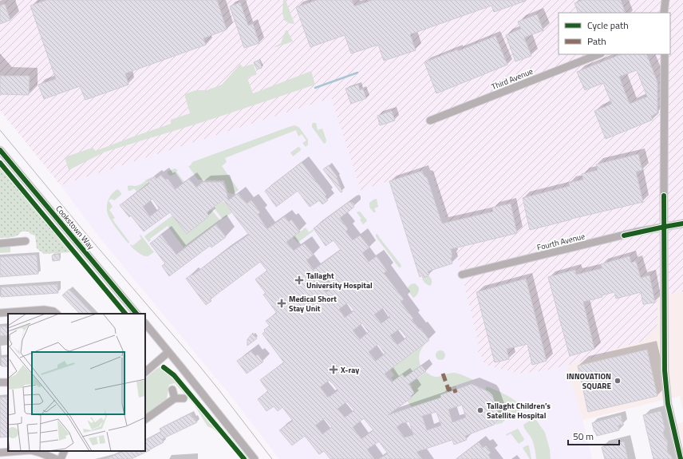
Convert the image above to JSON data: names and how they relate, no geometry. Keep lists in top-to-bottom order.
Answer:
{
  "streets": {
    "street": ["Third Avenue", "Cookstown Way", "Fourth Avenue"]
  },
  "places": {
    "health": ["Tallaght University Hospital", "Medical Short Stay Unit", "X-ray"],
    "other": ["INNOVATION SQUARE", "Tallaght Children’s Satellite Hospital"]
  },
  "legend": ["Cycle path", "Path"],
  "scale_bar": "50 m"
}
